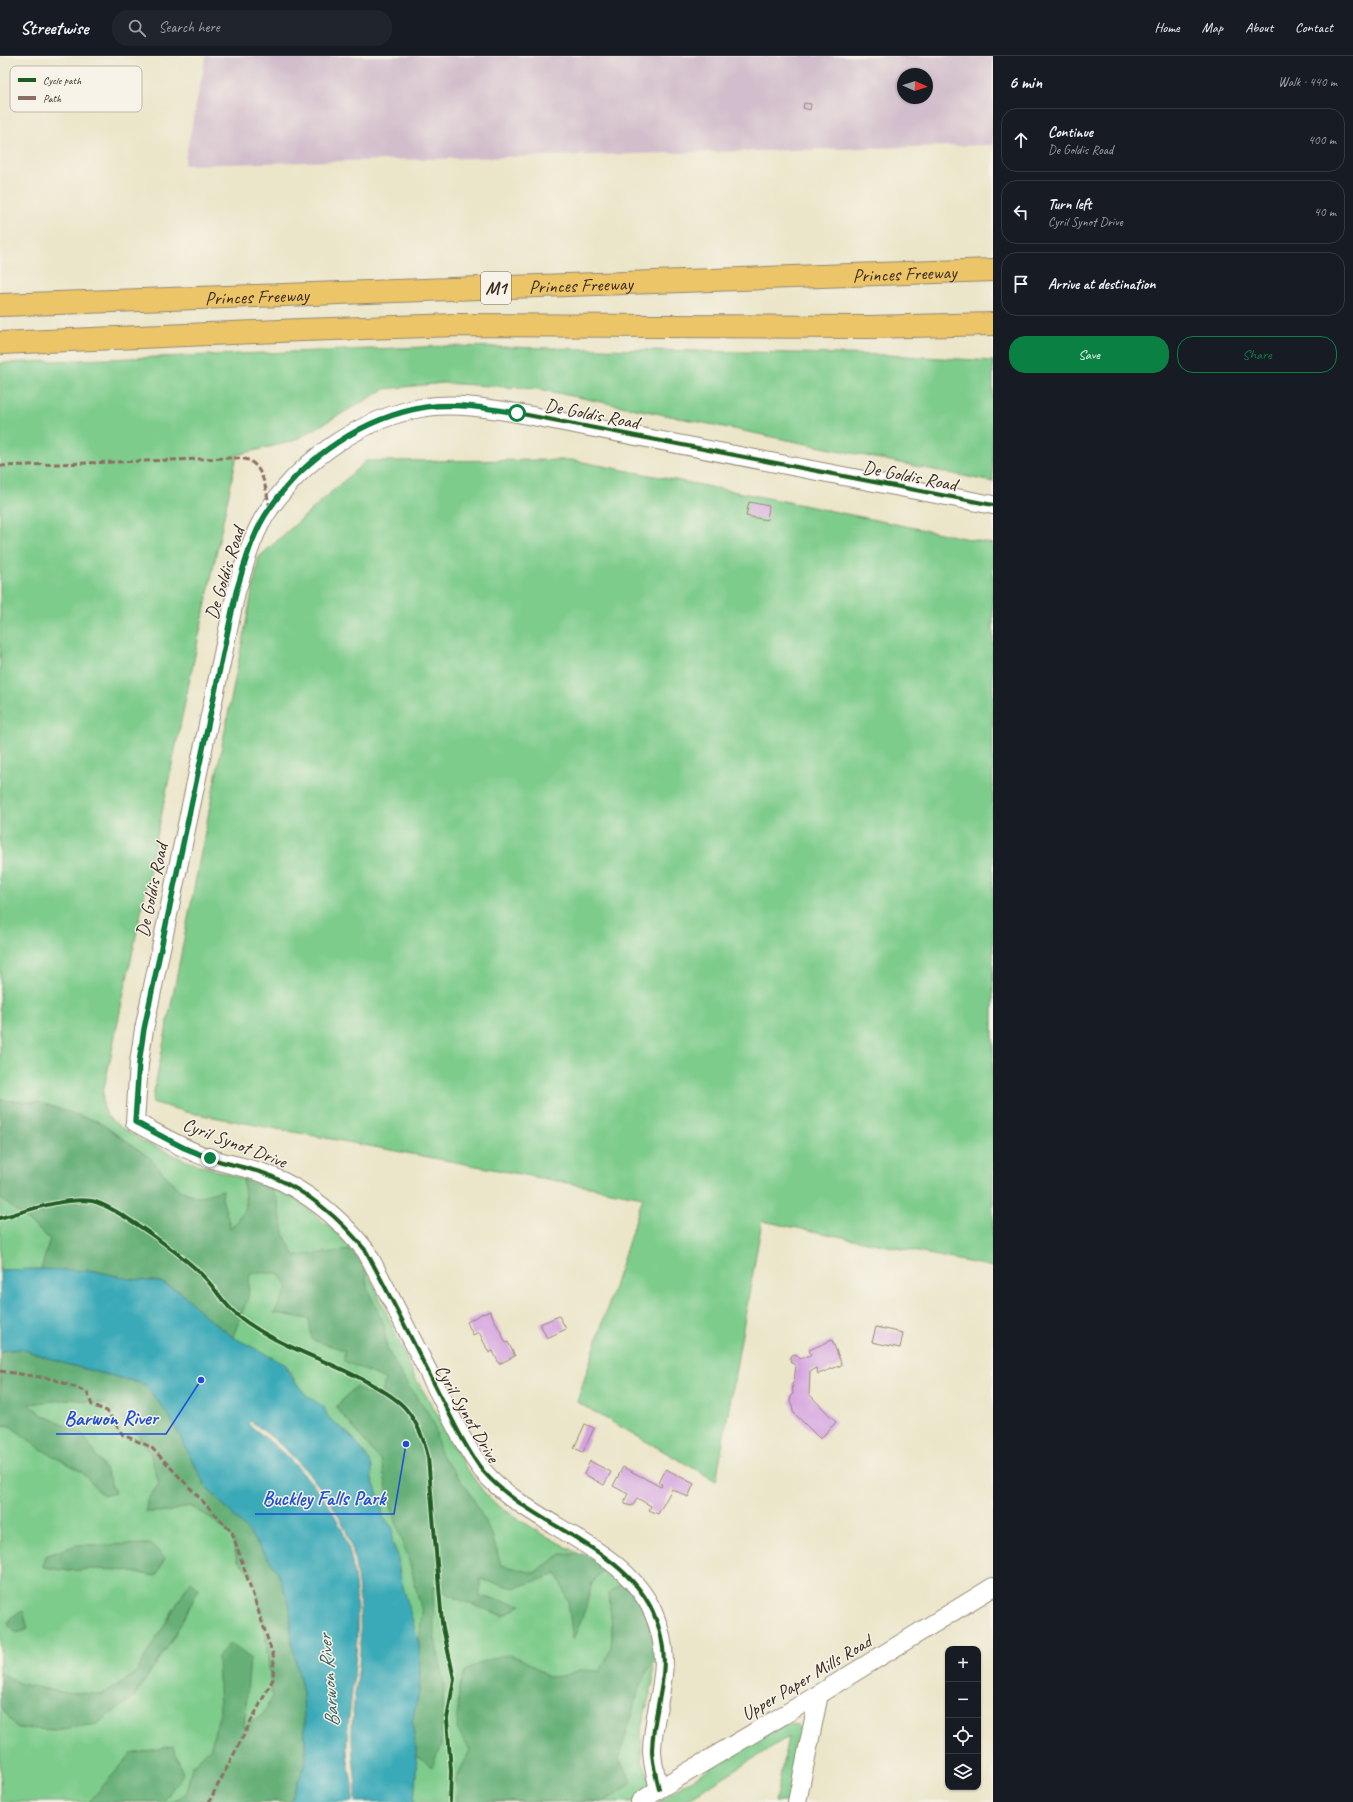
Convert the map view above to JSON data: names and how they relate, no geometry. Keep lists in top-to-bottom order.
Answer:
{
  "streets": {
    "highway": ["Princes Freeway", "M1"],
    "street": ["De Goldis Road", "Cyril Synot Drive", "Upper Paper Mills Road"]
  },
  "crossings": [
    ["De Goldis Road", "Cyril Synot Drive"],
    ["Cyril Synot Drive", "Upper Paper Mills Road"]
  ],
  "water": ["Barwon River"],
  "places": ["Barwon River", "Buckley Falls Park"],
  "legend": ["Cycle path", "Path"],
  "north": "right",
  "page": {
    "header": "Streetwise",
    "search": "Search here",
    "nav": [
      "Home",
      "Map",
      "About",
      "Contact"
    ],
    "heading": ["6 min", "Walk · 440 m"],
    "list": [
      ["Continue", "De Goldis Road", "400 m"],
      ["Turn left", "Cyril Synot Drive", "40 m"],
      "Arrive at destination"
    ],
    "buttons": ["Save", "Share"],
    "map_buttons": ["+", "−"]
  }
}
